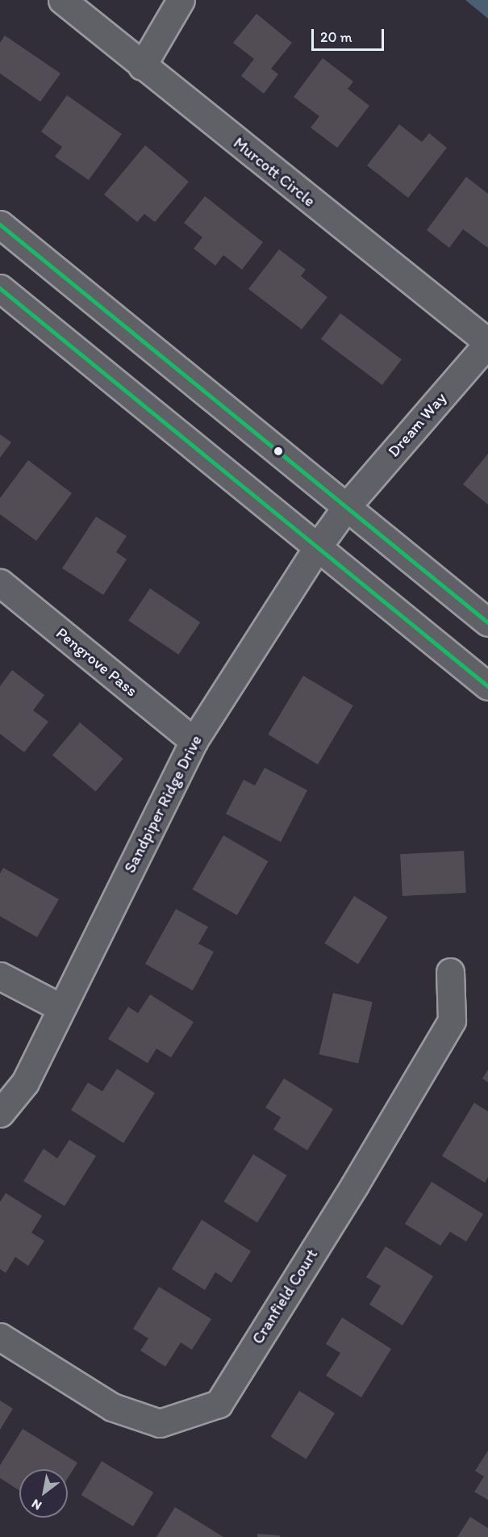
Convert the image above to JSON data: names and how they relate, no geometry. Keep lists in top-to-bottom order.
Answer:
{
  "streets": {
    "street": [
      "Murcott Circle",
      "Dream Way",
      "Pengrove Pass",
      "Sandpiper Ridge Drive",
      "Cranfield Court"
    ]
  },
  "crossings": [
    ["Murcott Circle", "Dream Way"],
    ["Dream Way", "Sandpiper Ridge Drive"],
    ["Pengrove Pass", "Sandpiper Ridge Drive"]
  ],
  "scale_bar": "20 m",
  "north": "bottom left"
}
